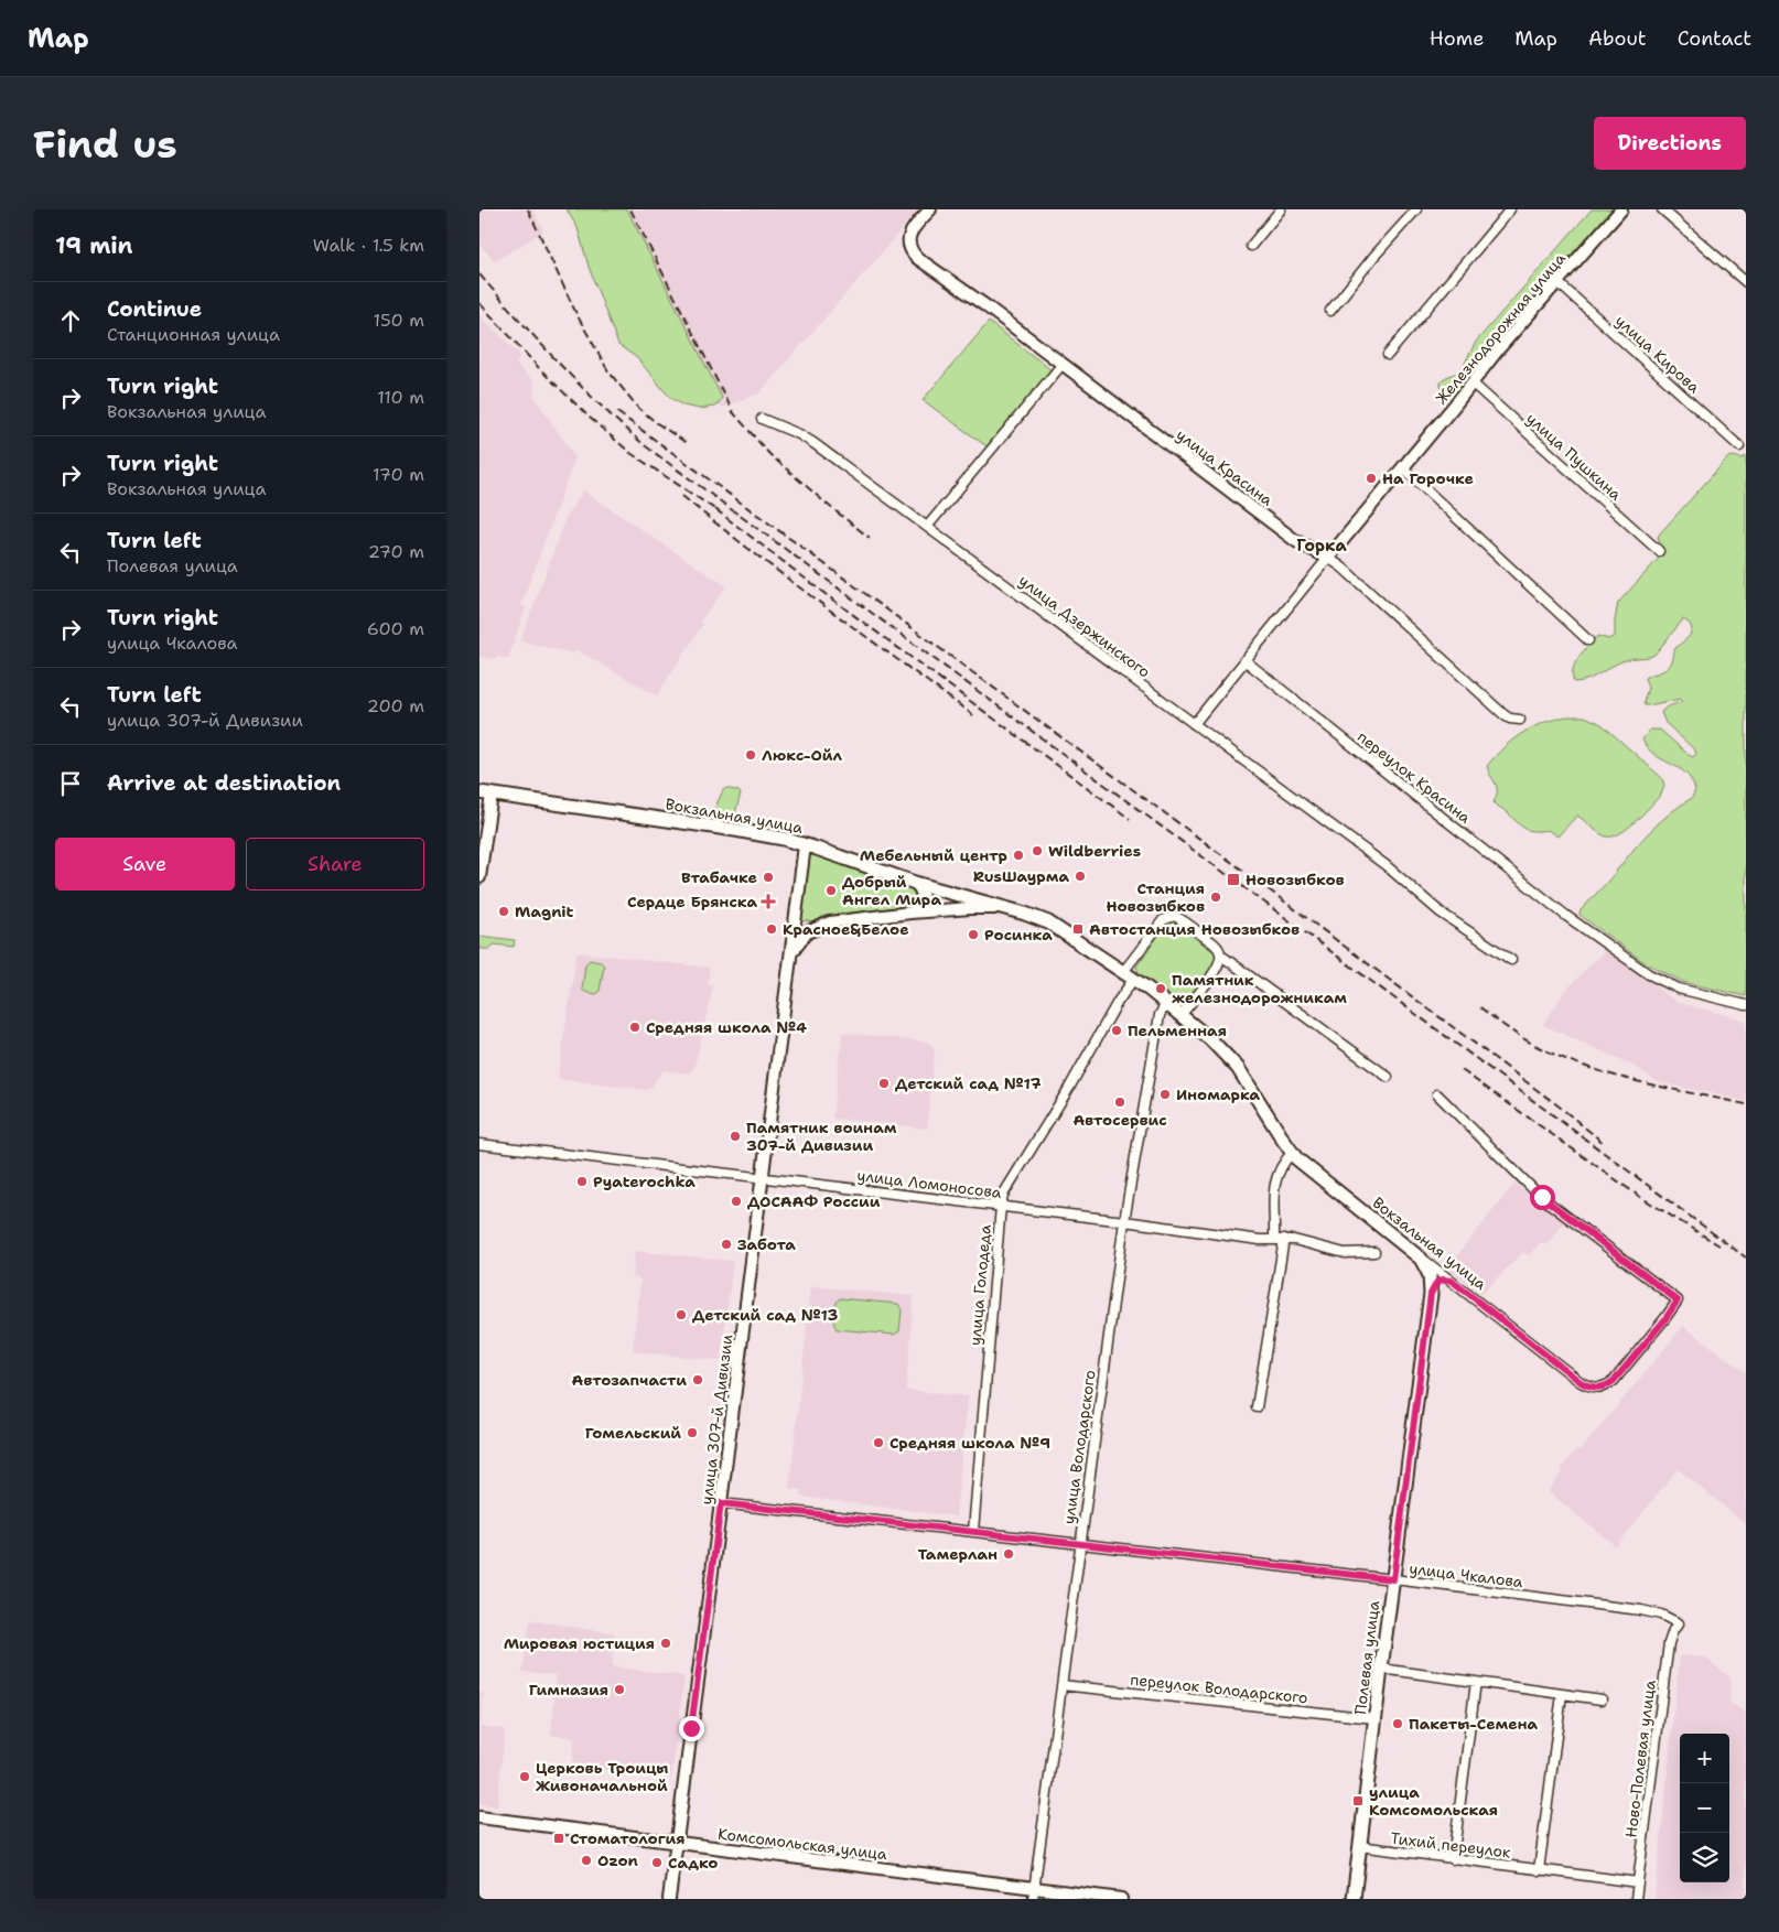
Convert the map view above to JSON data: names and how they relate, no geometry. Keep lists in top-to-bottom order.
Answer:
{
  "streets": {
    "main road": ["Вокзальная улица", "Полевая улица"],
    "street": [
      "Железнодорожная улица",
      "улица Кирова",
      "улица Пушкина",
      "улица Красина",
      "улица Дзержинского",
      "переулок Красина",
      "улица Ломоносова",
      "улица Голодеда",
      "улица 307-й Дивизии",
      "улица Володарского",
      "улица Чкалова",
      "переулок Володарского",
      "Ново-Полевая улица",
      "Комсомольская улица",
      "Тихий переулок"
    ]
  },
  "crossings": [
    ["Железнодорожная улица", "улица Кирова"],
    ["Железнодорожная улица", "улица Пушкина"],
    ["Железнодорожная улица", "улица Красина"],
    ["Железнодорожная улица", "улица Дзержинского"],
    ["Железнодорожная улица", "переулок Красина"],
    ["Вокзальная улица", "улица Голодеда"],
    ["Вокзальная улица", "улица 307-й Дивизии"],
    ["Вокзальная улица", "улица Володарского"],
    ["Вокзальная улица", "Полевая улица"],
    ["улица Ломоносова", "улица Голодеда"],
    ["улица Ломоносова", "улица 307-й Дивизии"],
    ["улица Ломоносова", "улица Володарского"],
    ["улица Голодеда", "улица Чкалова"],
    ["улица 307-й Дивизии", "улица Чкалова"],
    ["улица 307-й Дивизии", "Комсомольская улица"],
    ["улица Володарского", "улица Чкалова"],
    ["улица Володарского", "переулок Володарского"],
    ["улица Володарского", "Комсомольская улица"],
    ["улица Чкалова", "Полевая улица"],
    ["улица Чкалова", "Ново-Полевая улица"],
    ["Полевая улица", "переулок Володарского"],
    ["Полевая улица", "Тихий переулок"],
    ["Ново-Полевая улица", "Тихий переулок"]
  ],
  "districts": ["Горка"],
  "places": {
    "other": [
      "На Горочке",
      "Люкс-Ойл",
      "Wildberries",
      "Мебельный центр",
      "RusШаурма",
      "Втабачке",
      "Добрый Ангел Мира",
      "Станция Новозыбков",
      "Magnit",
      "Красное&Белое",
      "Росинка",
      "Памятник железнодорожникам",
      "Средняя школа №4",
      "Пельменная",
      "Детский сад №17",
      "Иномарка",
      "Автосервис",
      "Памятник воинам 307-й Дивизии",
      "Pyaterochka",
      "ДОСААФ России",
      "Забота",
      "Детский сад №13",
      "Автозапчасти",
      "Гомельский",
      "Средняя школа №9",
      "Тамерлан",
      "Мировая юстиция",
      "Гимназия",
      "Пакеты-Семена",
      "Церковь Троицы Живоначальной",
      "Ozon",
      "Садко"
    ],
    "transit": [
      "Новозыбков",
      "Автостанция Новозыбков",
      "улица Комсомольская",
      "Стоматология"
    ],
    "health": ["Сердце Брянска"]
  },
  "page": {
    "header": "Map",
    "nav": [
      "Home",
      "Map",
      "About",
      "Contact"
    ],
    "buttons": [
      "Directions",
      ["Save", "Share"]
    ],
    "title": "Find us",
    "heading": ["19 min", "Walk · 1.5 km"],
    "list": [
      ["Continue", "Станционная улица", "150 m"],
      ["Turn right", "Вокзальная улица", "110 m"],
      ["Turn right", "Вокзальная улица", "170 m"],
      ["Turn left", "Полевая улица", "270 m"],
      ["Turn right", "улица Чкалова", "600 m"],
      ["Turn left", "улица 307-й Дивизии", "200 m"],
      "Arrive at destination"
    ],
    "map_buttons": ["+", "−"]
  }
}
